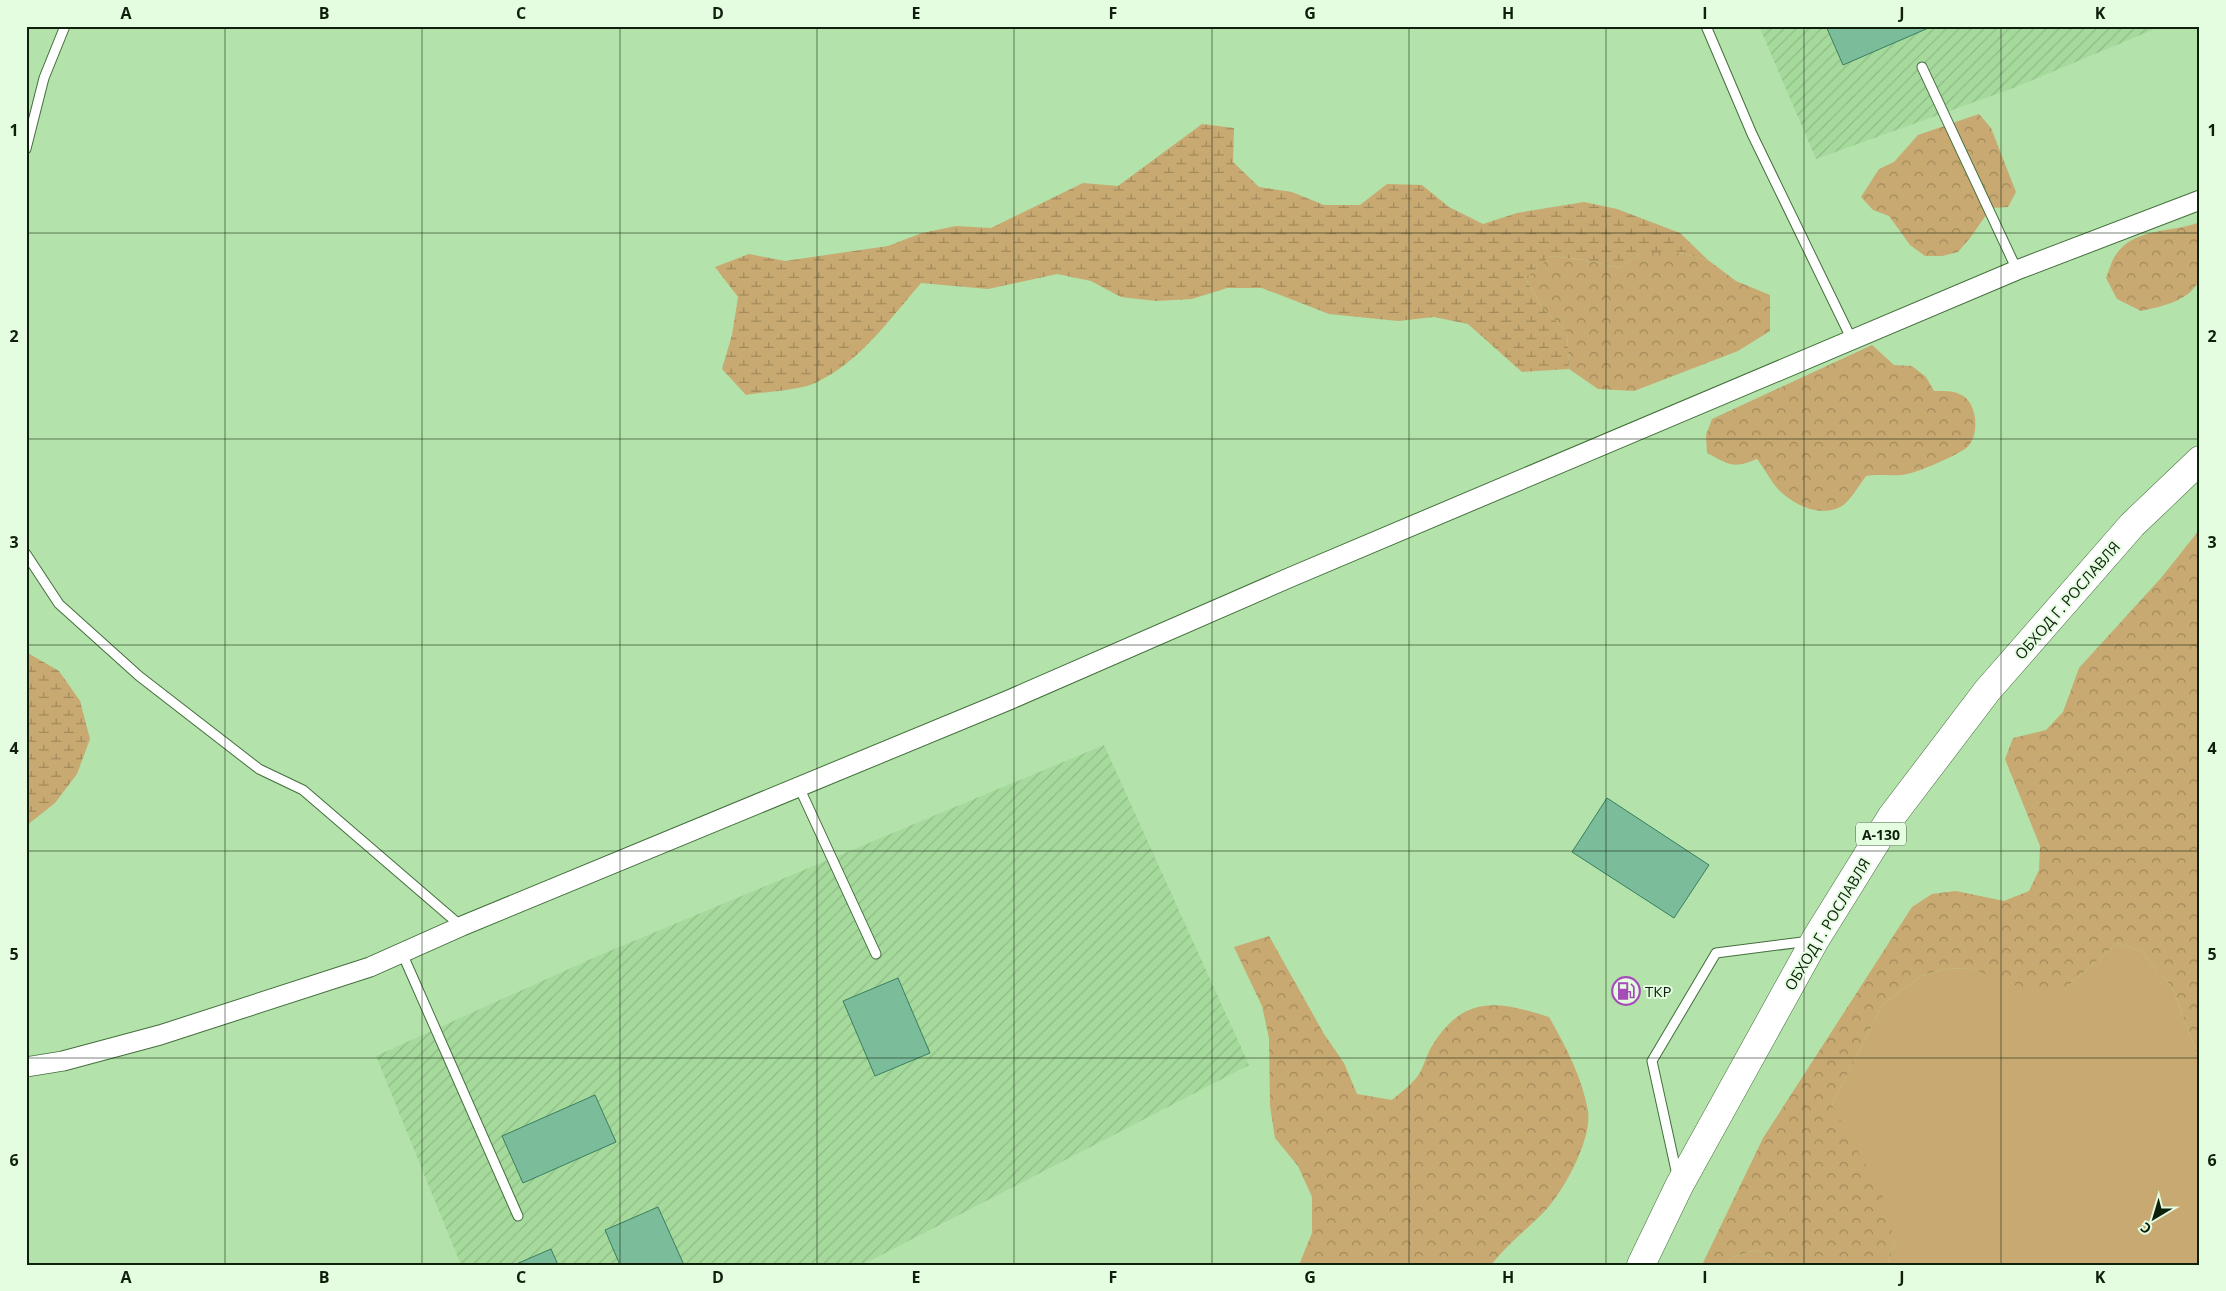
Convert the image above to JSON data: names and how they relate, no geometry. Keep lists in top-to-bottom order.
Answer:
{
  "streets": {
    "highway": ["ОБХОД Г. РОСЛАВЛЯ", "А-130"]
  },
  "places": {
    "fuel station": ["ТКР"]
  },
  "north": "bottom left",
  "grid": {
    "columns": [
      "A",
      "B",
      "C",
      "D",
      "E",
      "F",
      "G",
      "H",
      "I",
      "J",
      "K"
    ],
    "rows": [
      "1",
      "2",
      "3",
      "4",
      "5",
      "6"
    ]
  }
}
